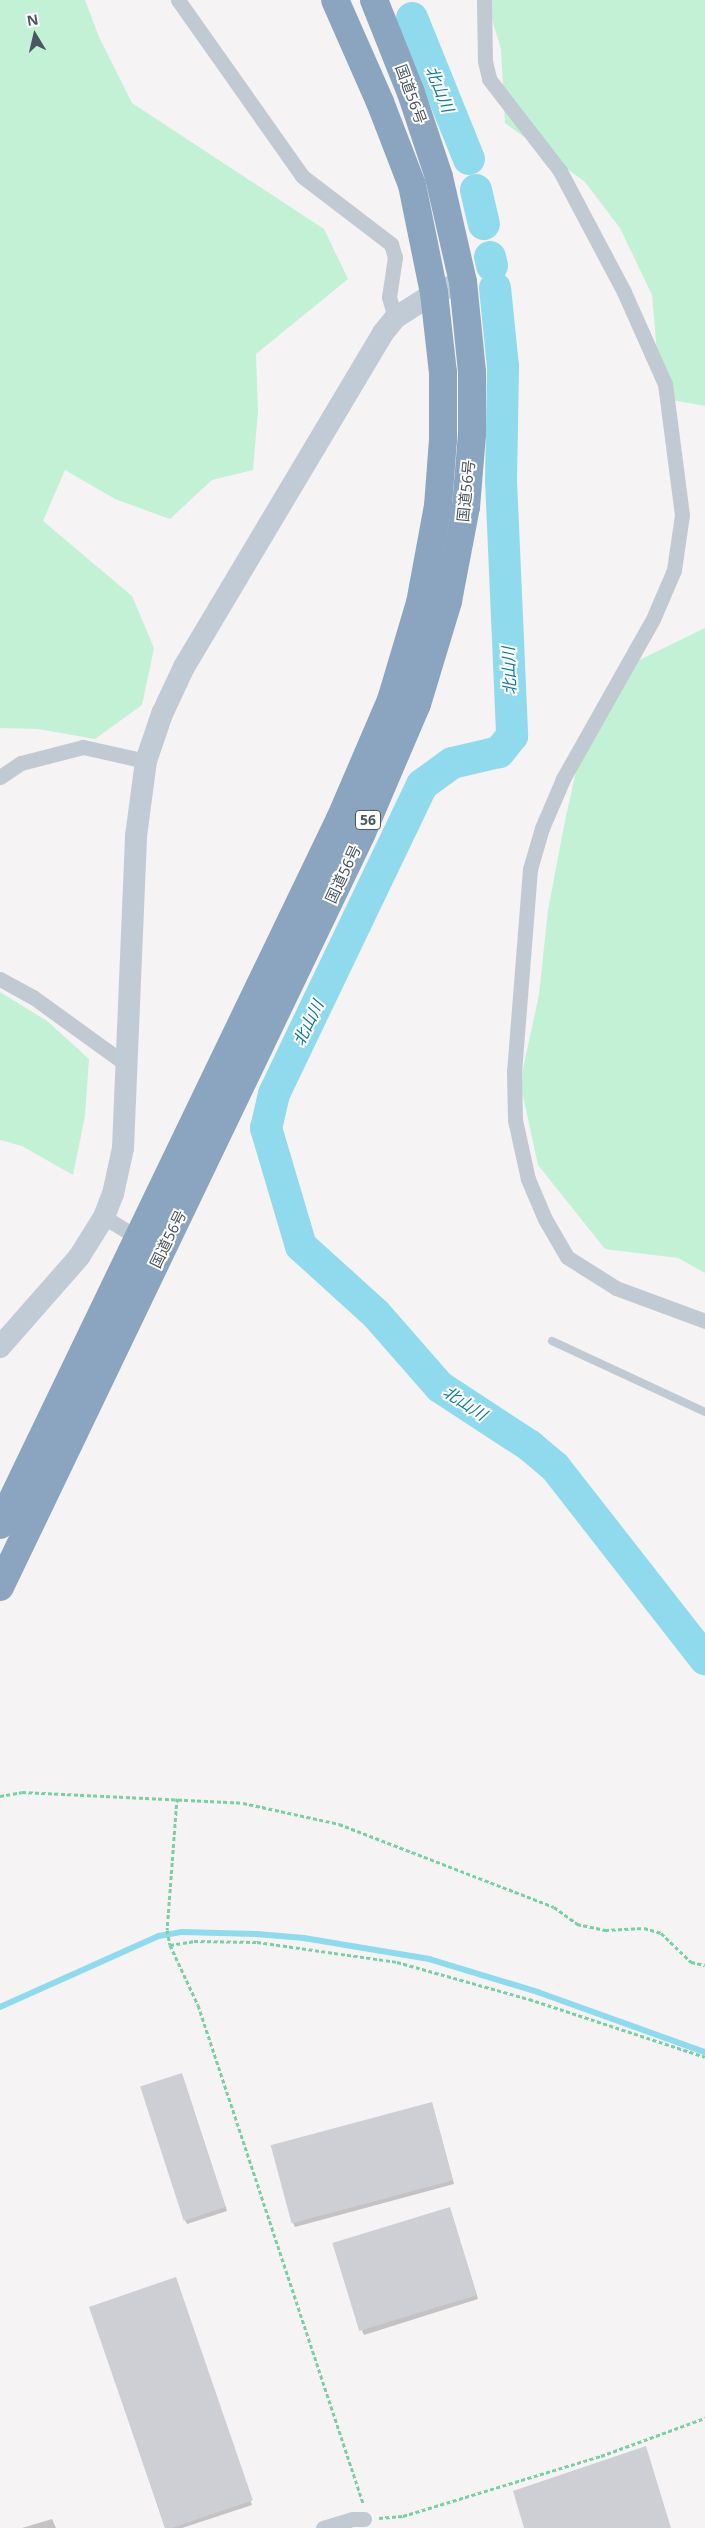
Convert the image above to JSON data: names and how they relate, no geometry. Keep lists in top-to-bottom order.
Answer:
{
  "streets": {
    "highway": ["国道56号", "56"]
  },
  "water": ["北山川"],
  "north": "top"
}
